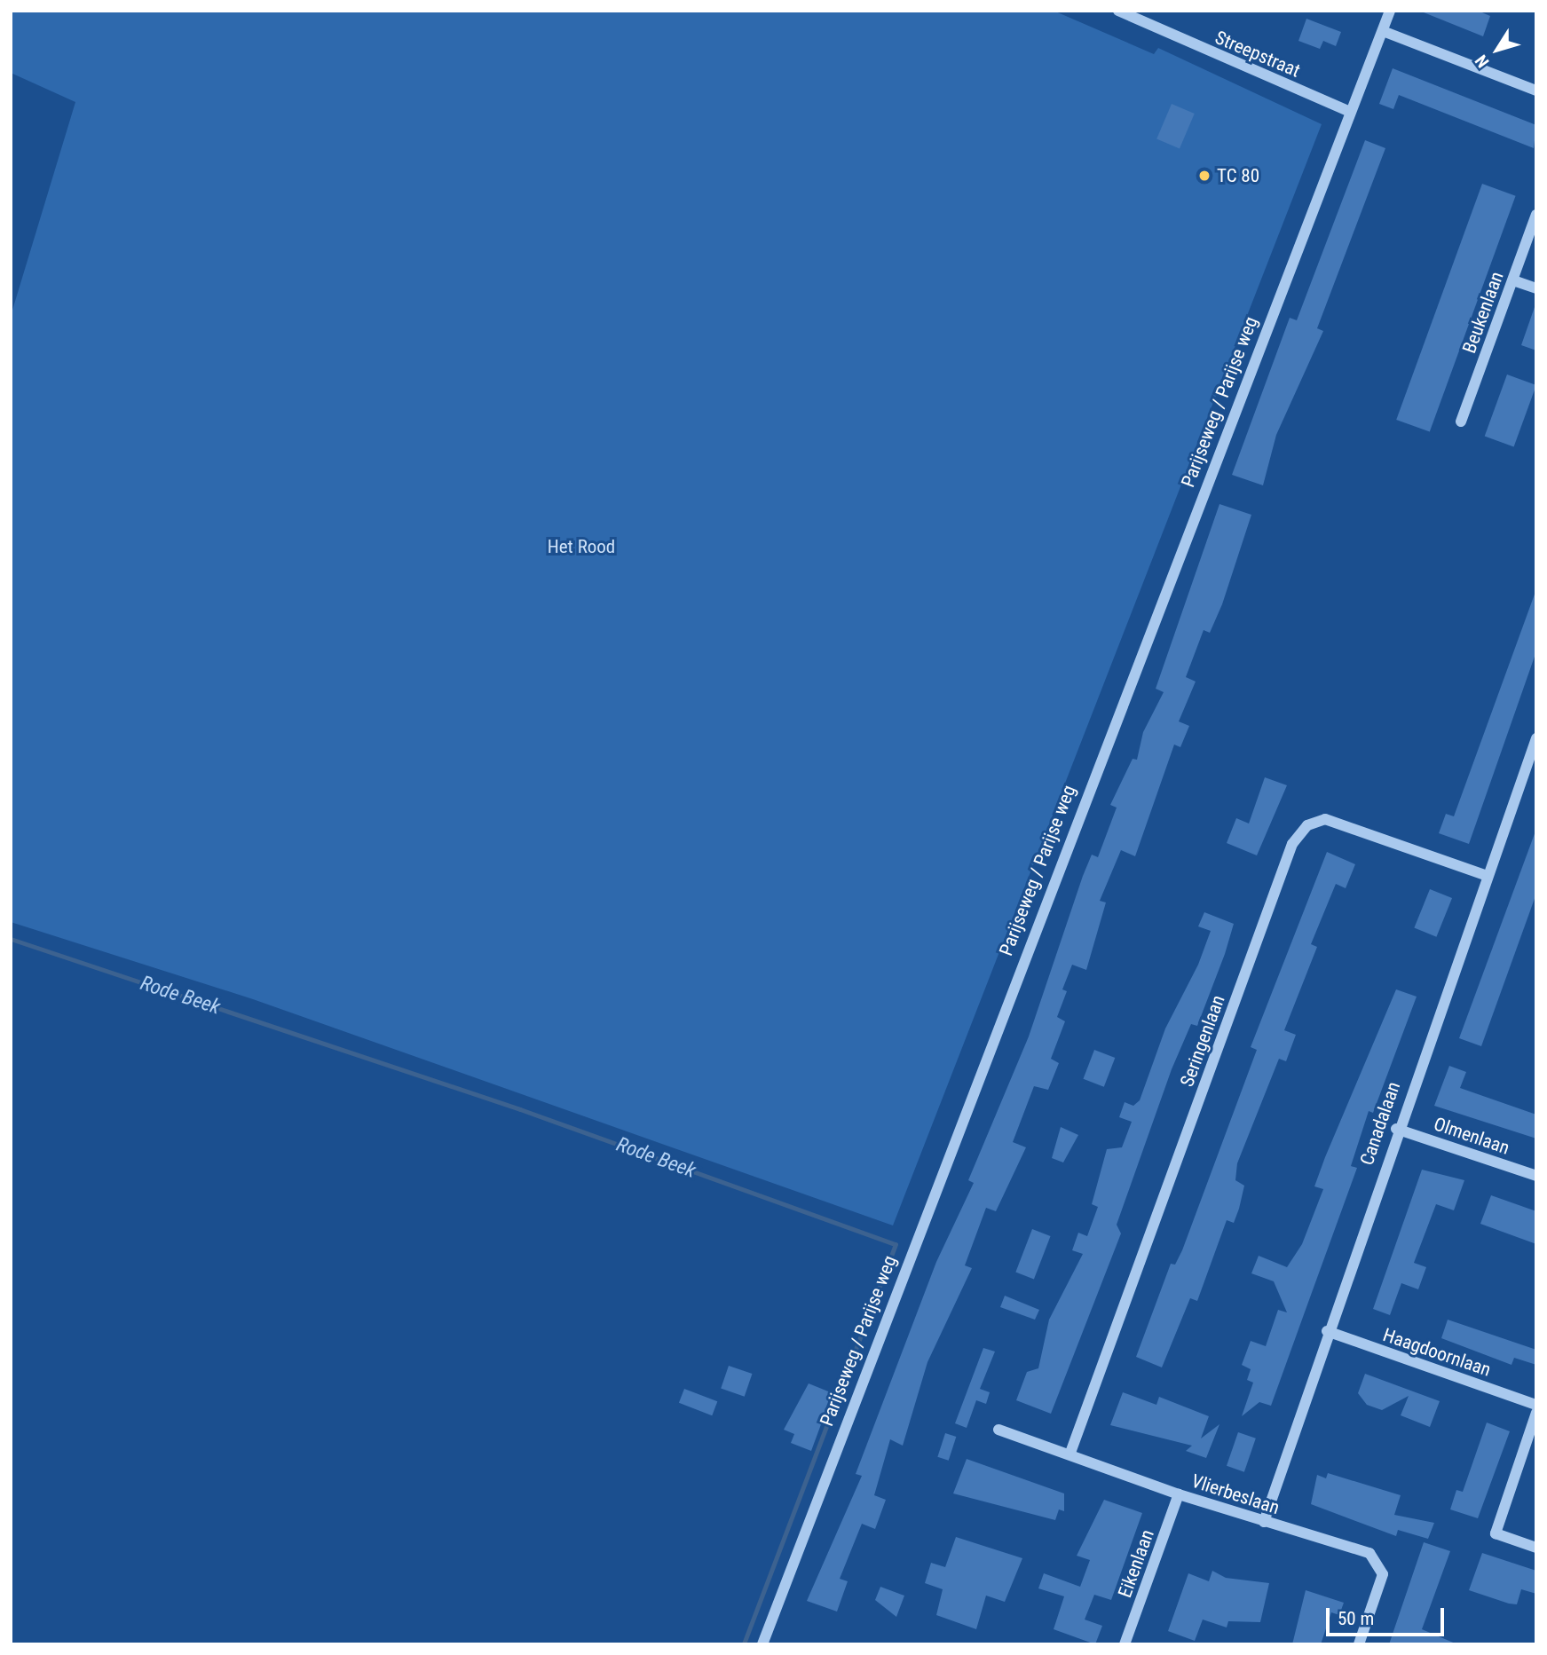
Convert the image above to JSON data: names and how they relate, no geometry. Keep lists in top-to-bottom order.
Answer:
{
  "streets": {
    "street": [
      "Streepstraat",
      "Beukenlaan",
      "Parijseweg / Parijse weg",
      "Seringenlaan",
      "Canadalaan",
      "Olmenlaan",
      "Haagdoornlaan",
      "Vlierbeslaan",
      "Eikenlaan"
    ]
  },
  "crossings": [
    ["Streepstraat", "Parijseweg / Parijse weg"],
    ["Seringenlaan", "Canadalaan"],
    ["Seringenlaan", "Vlierbeslaan"],
    ["Canadalaan", "Olmenlaan"],
    ["Canadalaan", "Haagdoornlaan"],
    ["Canadalaan", "Vlierbeslaan"],
    ["Vlierbeslaan", "Eikenlaan"]
  ],
  "water": ["Rode Beek"],
  "parks": ["Het Rood"],
  "places": ["TC 80"],
  "scale_bar": "50 m",
  "north": "bottom left"
}
